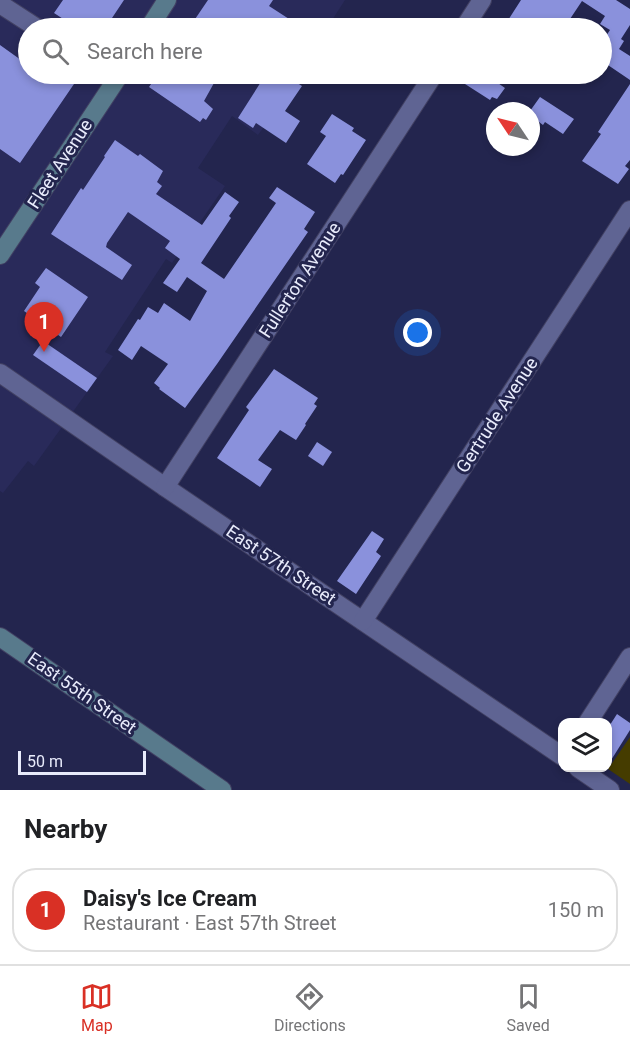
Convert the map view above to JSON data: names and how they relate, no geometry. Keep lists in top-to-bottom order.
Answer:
{
  "streets": {
    "street": [
      "Fleet Avenue",
      "Fullerton Avenue",
      "Gertrude Avenue",
      "East 57th Street",
      "East 55th Street"
    ]
  },
  "crossings": [
    ["Fullerton Avenue", "East 57th Street"],
    ["Gertrude Avenue", "East 57th Street"]
  ],
  "scale_bar": "50 m",
  "north": "top left",
  "page": {
    "search": "Search here",
    "pins": "1",
    "scale": "50 m",
    "heading": "Nearby",
    "list": [
      {
        "mark": "1",
        "name": "Daisy's Ice Cream",
        "note": "Restaurant · East 57th Street",
        "value": "150 m"
      }
    ],
    "nav": ["Map", "Directions", "Saved"]
  }
}
